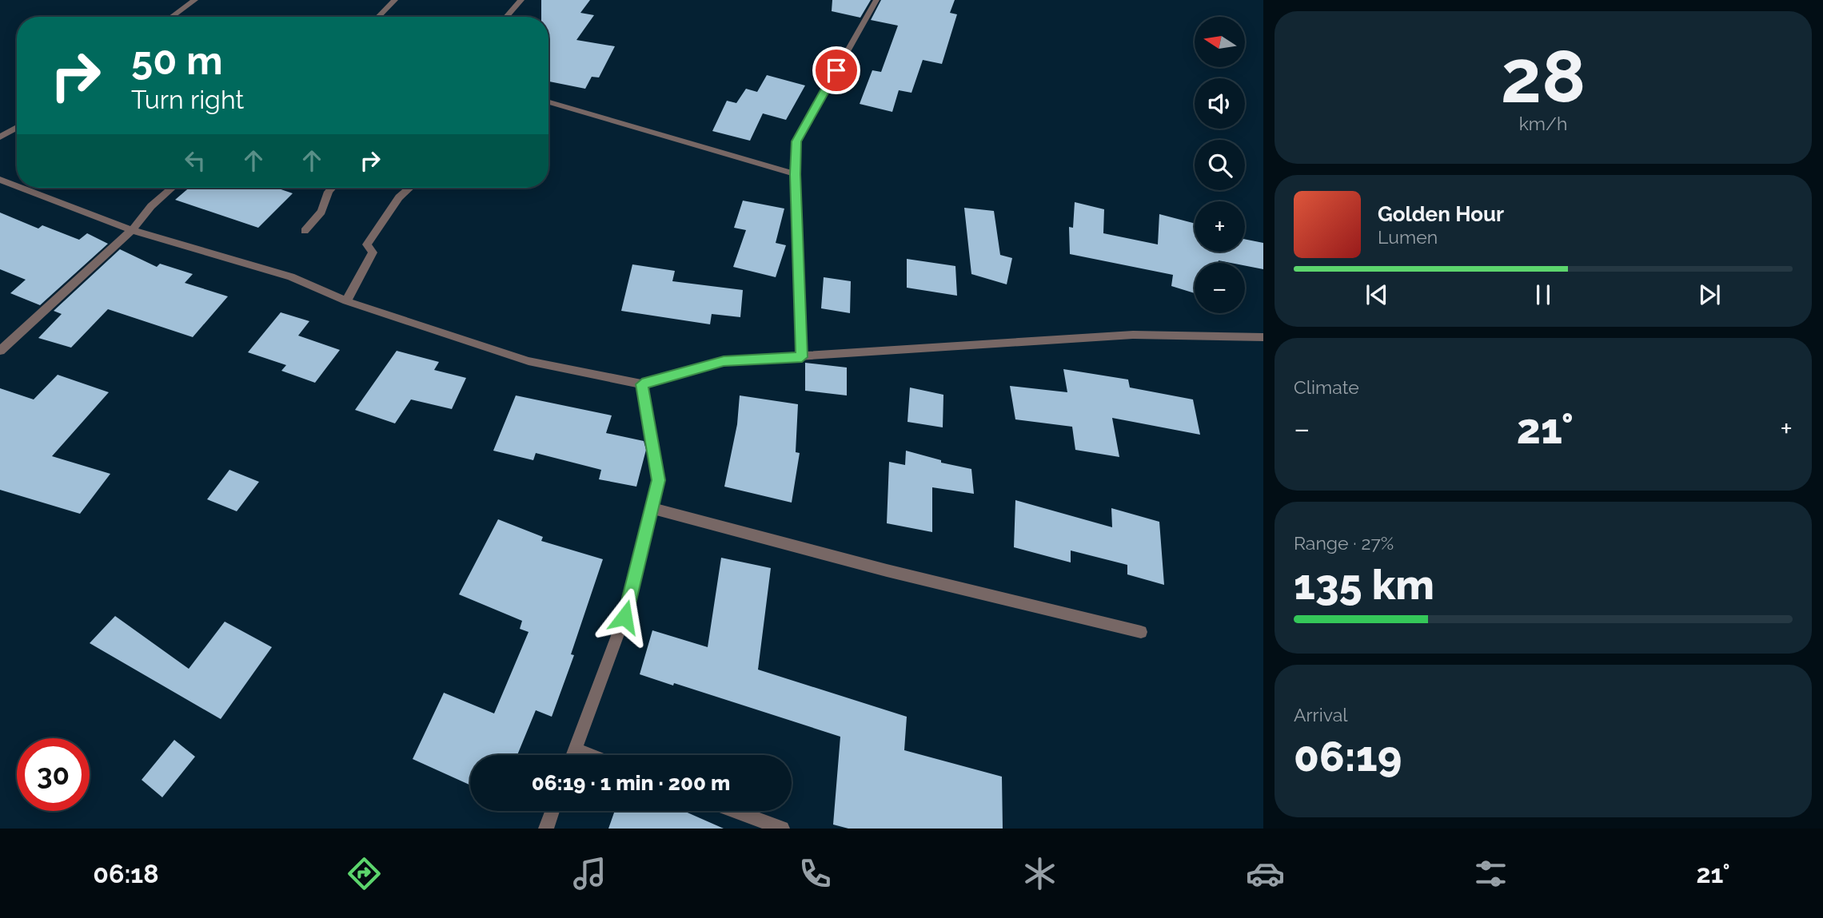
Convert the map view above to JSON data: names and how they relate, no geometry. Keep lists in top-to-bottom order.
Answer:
{
  "north": "left",
  "page": {
    "tile": [
      ["28", "km/h"],
      "Climate",
      ["Range · 27%", "135 km"],
      ["Arrival", "06:19"]
    ],
    "map_buttons": ["+", "−"],
    "turn": ["50 m", "Turn right"],
    "song": ["Golden Hour", "Lumen"],
    "heat": ["−", "21°", "+"],
    "limit": "30",
    "trip": "06:19 · 1 min · 200 m",
    "tabs": ["06:18", "21°"]
  }
}
